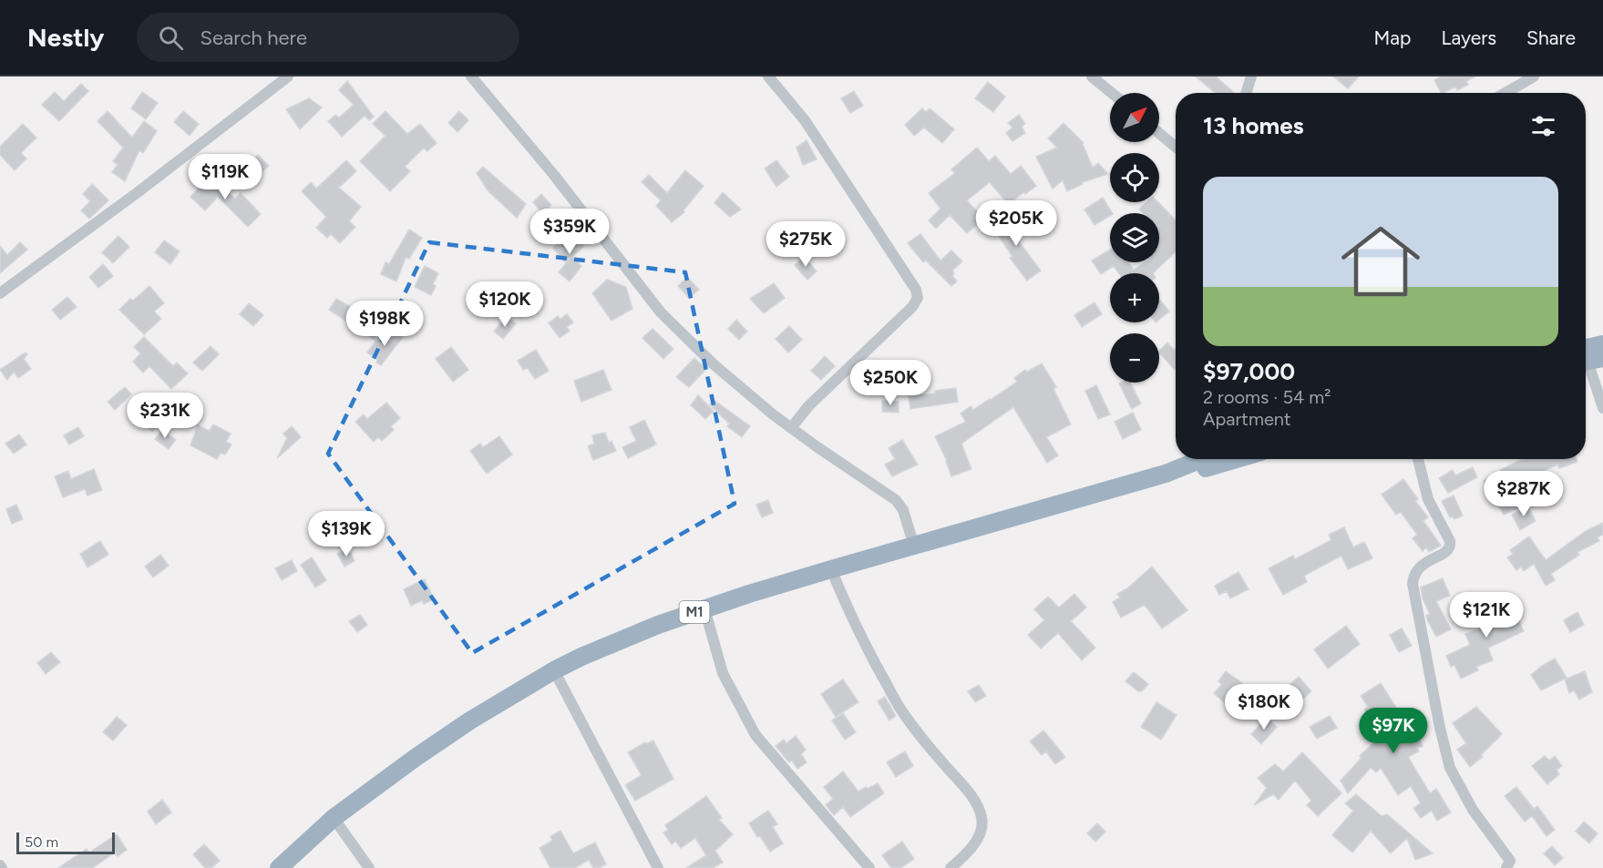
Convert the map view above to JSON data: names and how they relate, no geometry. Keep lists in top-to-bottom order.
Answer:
{
  "streets": {
    "highway": ["M1"]
  },
  "scale_bar": "50 m",
  "north": "top right",
  "page": {
    "header": "Nestly",
    "search": "Search here",
    "nav": ["Map", "Layers", "Share"],
    "map_buttons": ["+", "−"],
    "heading": "13 homes",
    "price": [
      "$119K",
      "$205K",
      "$359K",
      "$275K",
      "$120K",
      "$198K",
      "$250K",
      "$231K",
      "$287K",
      "$139K",
      "$121K",
      "$180K",
      "$97K"
    ],
    "list": [
      {
        "name": "$97,000",
        "note": "2 rooms · 54 m² · Apartment"
      }
    ],
    "scale": "50 m"
  }
}
